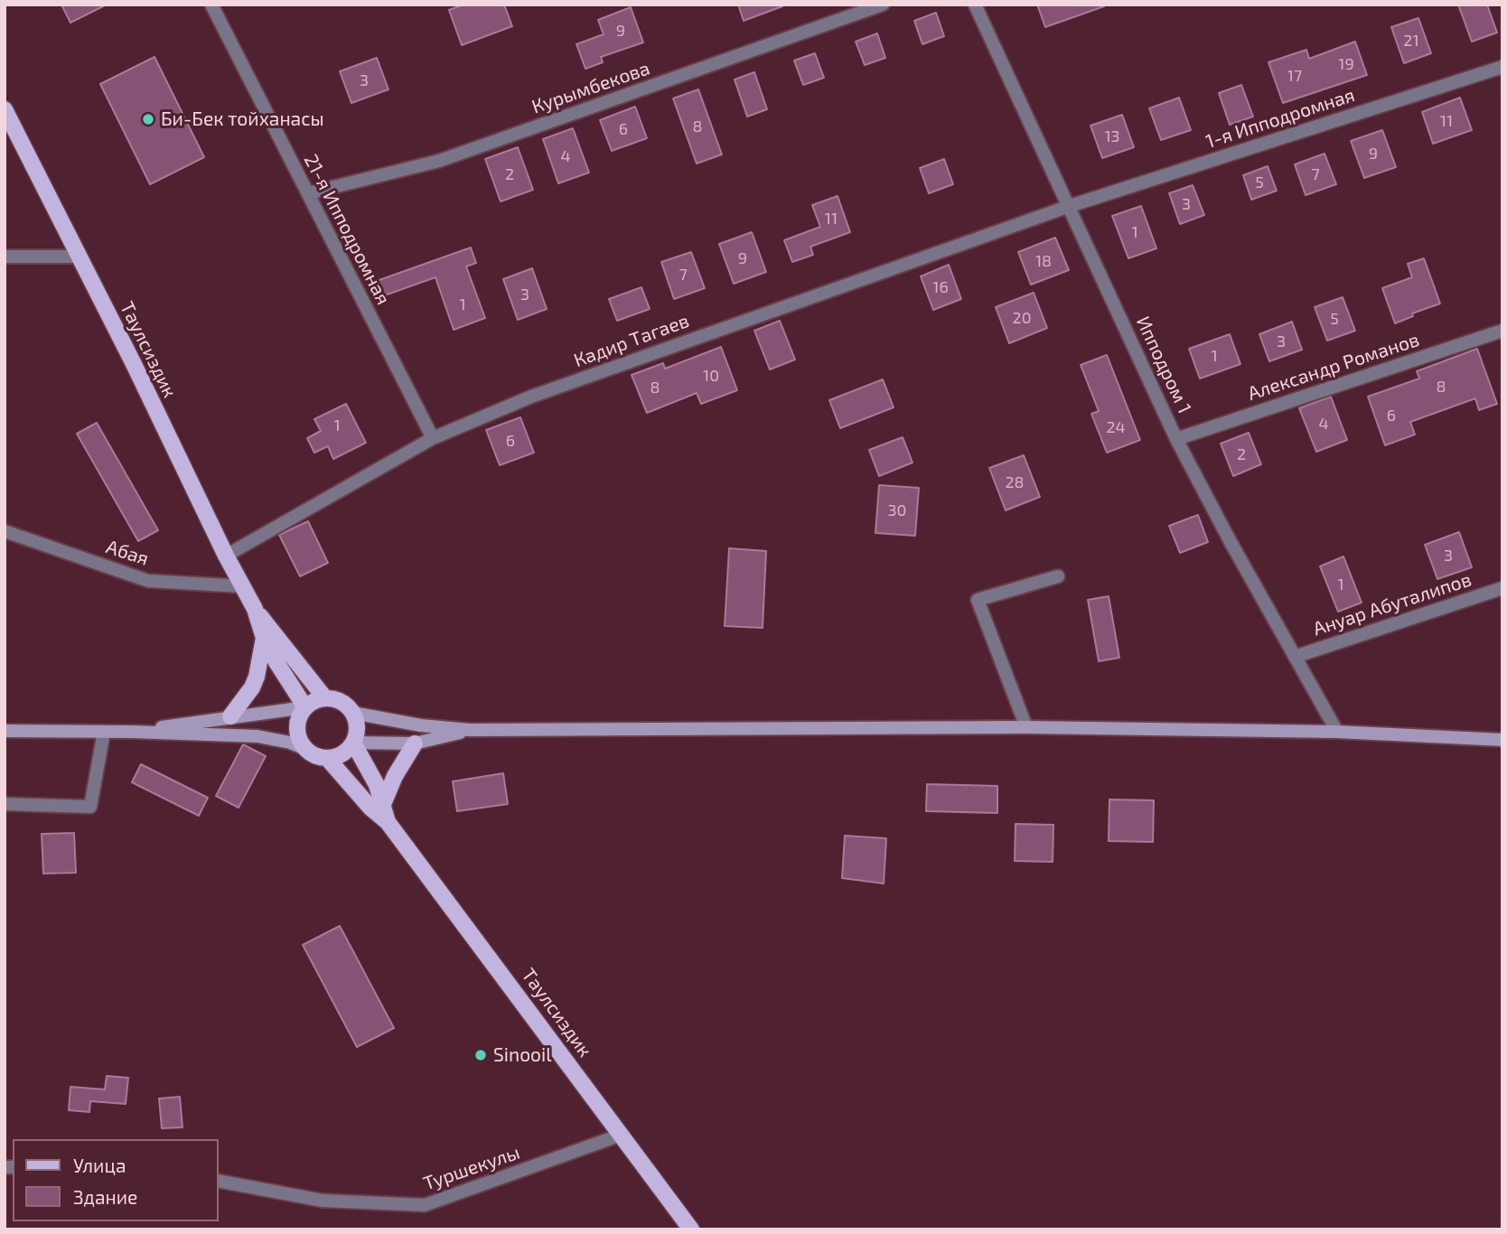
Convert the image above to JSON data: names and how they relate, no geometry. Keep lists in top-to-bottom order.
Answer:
{
  "streets": {
    "main road": ["Таулсиздик"],
    "street": [
      "Курымбекова",
      "1-я Ипподромная",
      "21-я Ипподромная",
      "Кадир Тагаев",
      "Ипподром 1",
      "Александр Романов",
      "Абая",
      "Ануар Абуталипов",
      "Туршекулы"
    ]
  },
  "crossings": [
    ["Курымбекова", "21-я Ипподромная"],
    ["1-я Ипподромная", "Кадир Тагаев"],
    ["1-я Ипподромная", "Ипподром 1"],
    ["21-я Ипподромная", "Кадир Тагаев"],
    ["Кадир Тагаев", "Таулсиздик"],
    ["Кадир Тагаев", "Ипподром 1"],
    ["Таулсиздик", "Абая"],
    ["Таулсиздик", "Туршекулы"],
    ["Ипподром 1", "Александр Романов"],
    ["Ипподром 1", "Ануар Абуталипов"]
  ],
  "places": ["Би-Бек тойханасы", "Sinooil"],
  "house_numbers": [
    "9",
    "21",
    "19",
    "17",
    "3",
    "11",
    "8",
    "6",
    "13",
    "9",
    "4",
    "2",
    "7",
    "5",
    "3",
    "11",
    "1",
    "9",
    "18",
    "7",
    "16",
    "3",
    "1",
    "20",
    "5",
    "3",
    "1",
    "10",
    "8",
    "8",
    "6",
    "4",
    "1",
    "24",
    "6",
    "2",
    "28",
    "30",
    "3",
    "1"
  ],
  "legend": ["Улица", "Здание"]
}
